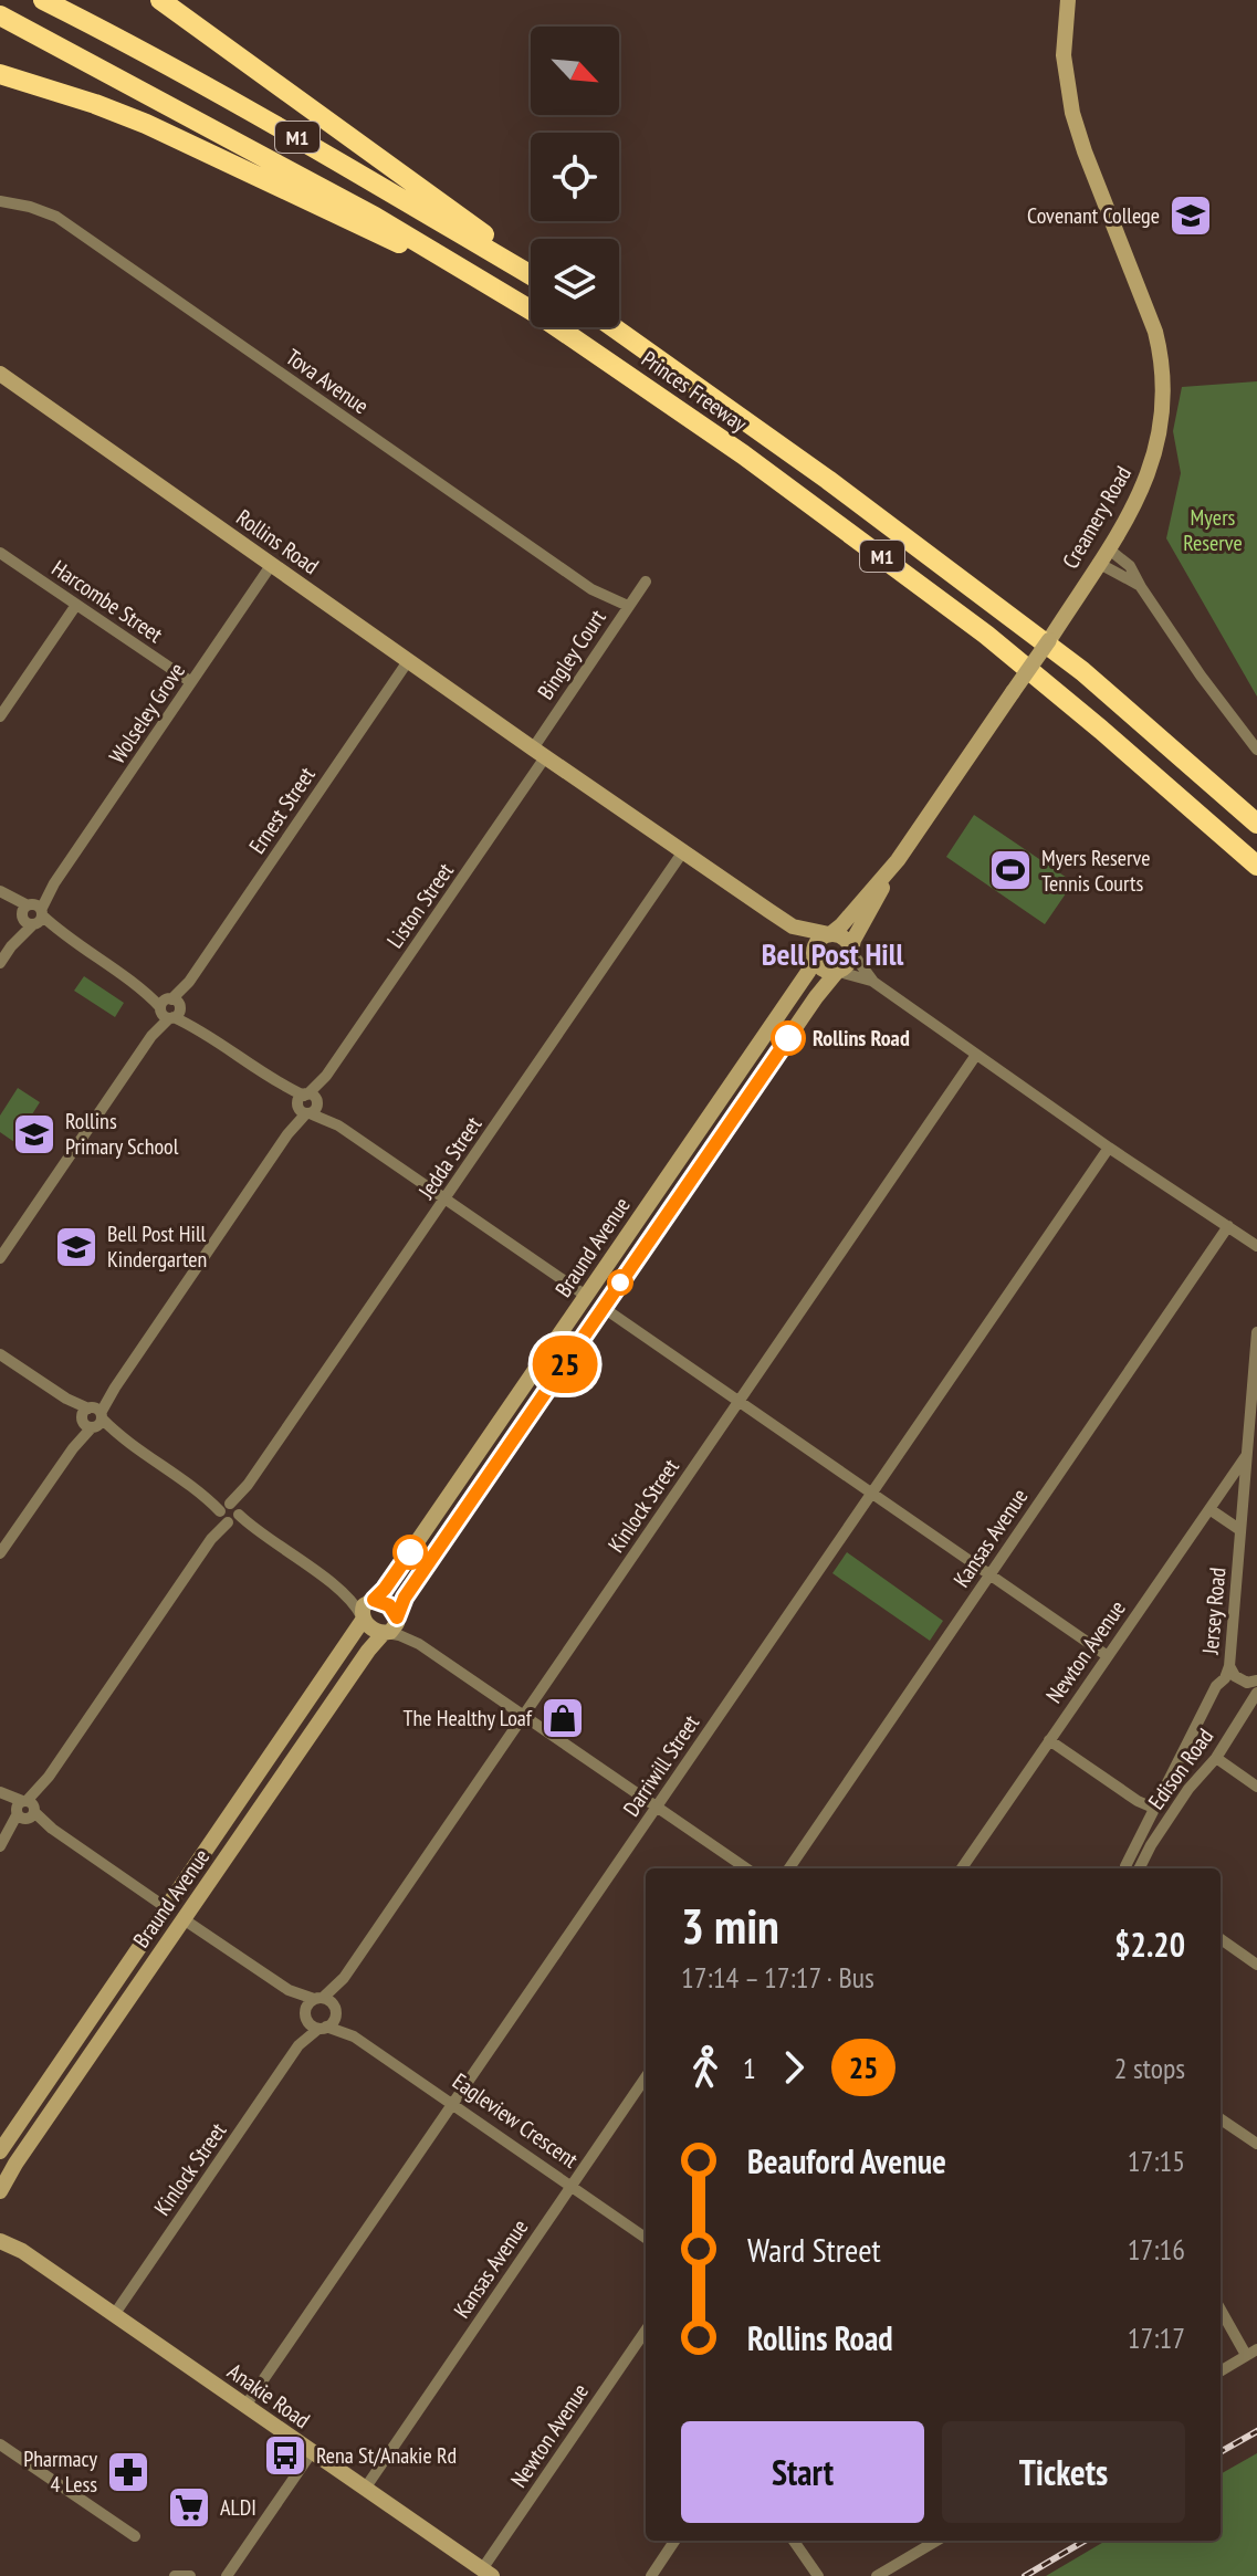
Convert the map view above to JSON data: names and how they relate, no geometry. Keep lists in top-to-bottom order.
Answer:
{
  "streets": {
    "highway": ["M1", "Princes Freeway"],
    "street": [
      "Tova Avenue",
      "Creamery Road",
      "Rollins Road",
      "Harcombe Street",
      "Bingley Court",
      "Wolseley Grove",
      "Ernest Street",
      "Liston Street",
      "Jedda Street",
      "Braund Avenue",
      "Kinlock Street",
      "Kansas Avenue",
      "Jersey Road",
      "Newton Avenue",
      "Darriwill Street",
      "Edison Road",
      "Eagleview Crescent",
      "Anakie Road"
    ]
  },
  "crossings": [
    ["Tova Avenue", "Bingley Court"],
    ["Creamery Road", "Rollins Road"],
    ["Creamery Road", "Braund Avenue"],
    ["Rollins Road", "Bingley Court"],
    ["Rollins Road", "Wolseley Grove"],
    ["Rollins Road", "Ernest Street"],
    ["Rollins Road", "Liston Street"],
    ["Rollins Road", "Jedda Street"],
    ["Rollins Road", "Braund Avenue"],
    ["Harcombe Street", "Wolseley Grove"],
    ["Bingley Court", "Liston Street"],
    ["Kinlock Street", "Eagleview Crescent"],
    ["Kinlock Street", "Anakie Road"],
    ["Kansas Avenue", "Eagleview Crescent"],
    ["Kansas Avenue", "Anakie Road"],
    ["Jersey Road", "Newton Avenue"],
    ["Newton Avenue", "Anakie Road"],
    ["Darriwill Street", "Eagleview Crescent"],
    ["Darriwill Street", "Anakie Road"]
  ],
  "districts": ["Bell Post Hill"],
  "parks": ["Myers Reserve"],
  "places": {
    "school or university": ["Covenant College", "Rollins Primary School", "Bell Post Hill Kindergarten"],
    "sports": ["Myers Reserve Tennis Courts"],
    "other": ["Rollins Road"],
    "shop": ["The Healthy Loaf"],
    "bus stop": ["Rena St/Anakie Rd"],
    "pharmacy": ["Pharmacy 4 Less"],
    "supermarket": ["ALDI"]
  },
  "lines": ["bus line 25"],
  "north": "bottom right",
  "page": {
    "on_map": "25",
    "heading": ["3 min", "17:14 – 17:17 · Bus", "$2.20"],
    "legs": ["1", "25", "2 stops"],
    "list": [
      {
        "name": "Beauford Avenue",
        "value": "17:15"
      },
      {
        "name": "Ward Street",
        "value": "17:16"
      },
      {
        "name": "Rollins Road",
        "value": "17:17"
      }
    ],
    "buttons": ["Start", "Tickets"]
  }
}
